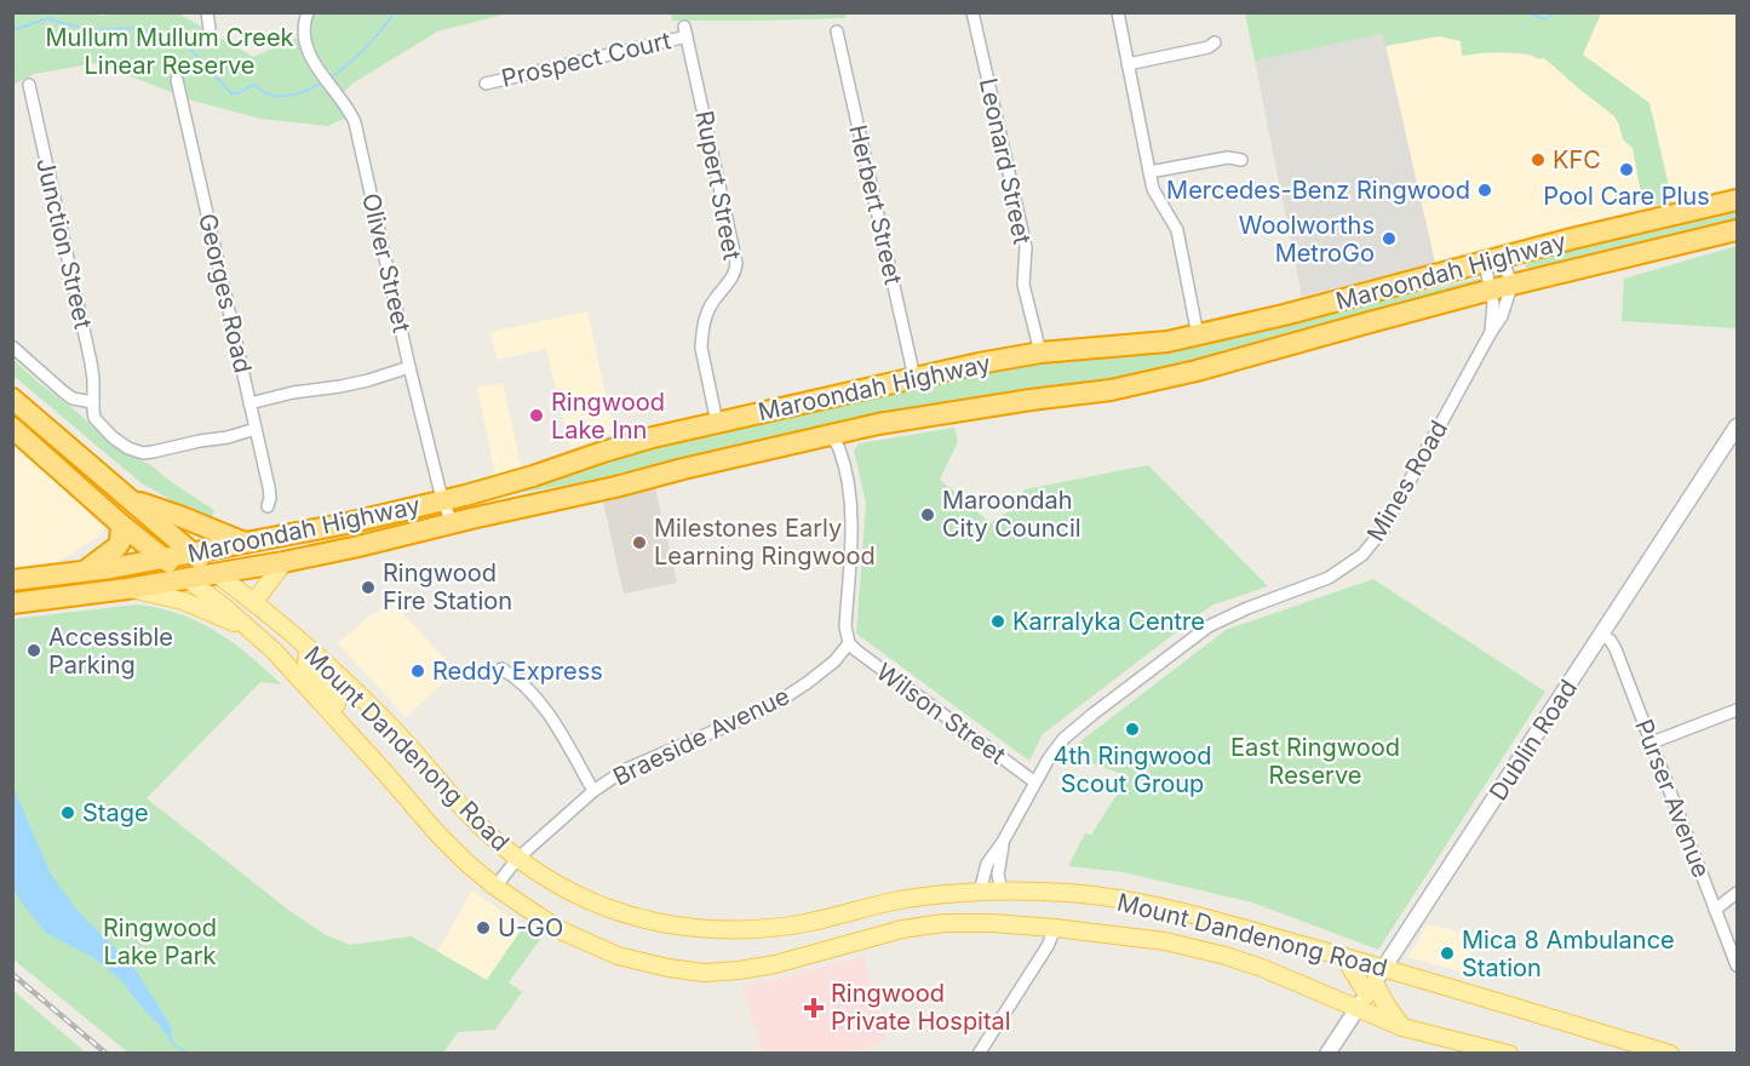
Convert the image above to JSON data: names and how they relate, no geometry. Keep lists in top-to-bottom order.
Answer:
{
  "streets": {
    "highway": ["Maroondah Highway"],
    "main road": ["Dublin Road", "Mount Dandenong Road"],
    "street": [
      "Prospect Court",
      "Leonard Street",
      "Rupert Street",
      "Herbert Street",
      "Junction Street",
      "Oliver Street",
      "Georges Road",
      "Mines Road",
      "Wilson Street",
      "Braeside Avenue",
      "Purser Avenue"
    ]
  },
  "crossings": [
    ["Prospect Court", "Rupert Street"],
    ["Leonard Street", "Maroondah Highway"],
    ["Rupert Street", "Maroondah Highway"],
    ["Herbert Street", "Maroondah Highway"],
    ["Oliver Street", "Maroondah Highway"],
    ["Maroondah Highway", "Mines Road"],
    ["Maroondah Highway", "Mount Dandenong Road"],
    ["Mines Road", "Wilson Street"],
    ["Mines Road", "Mount Dandenong Road"],
    ["Wilson Street", "Braeside Avenue"],
    ["Braeside Avenue", "Mount Dandenong Road"],
    ["Dublin Road", "Mount Dandenong Road"],
    ["Dublin Road", "Purser Avenue"]
  ],
  "parks": ["Mullum Mullum Creek Linear Reserve", "East Ringwood Reserve", "Ringwood Lake Park"],
  "places": {
    "other": [
      "KFC",
      "Pool Care Plus",
      "Mercedes-Benz Ringwood",
      "Woolworths MetroGo",
      "Ringwood Lake Inn",
      "Maroondah City Council",
      "Milestones Early Learning Ringwood",
      "Ringwood Fire Station",
      "Karralyka Centre",
      "Accessible Parking",
      "Reddy Express",
      "4th Ringwood Scout Group",
      "Stage",
      "U-GO",
      "Mica 8 Ambulance Station"
    ],
    "health": ["Ringwood Private Hospital"]
  }
}
